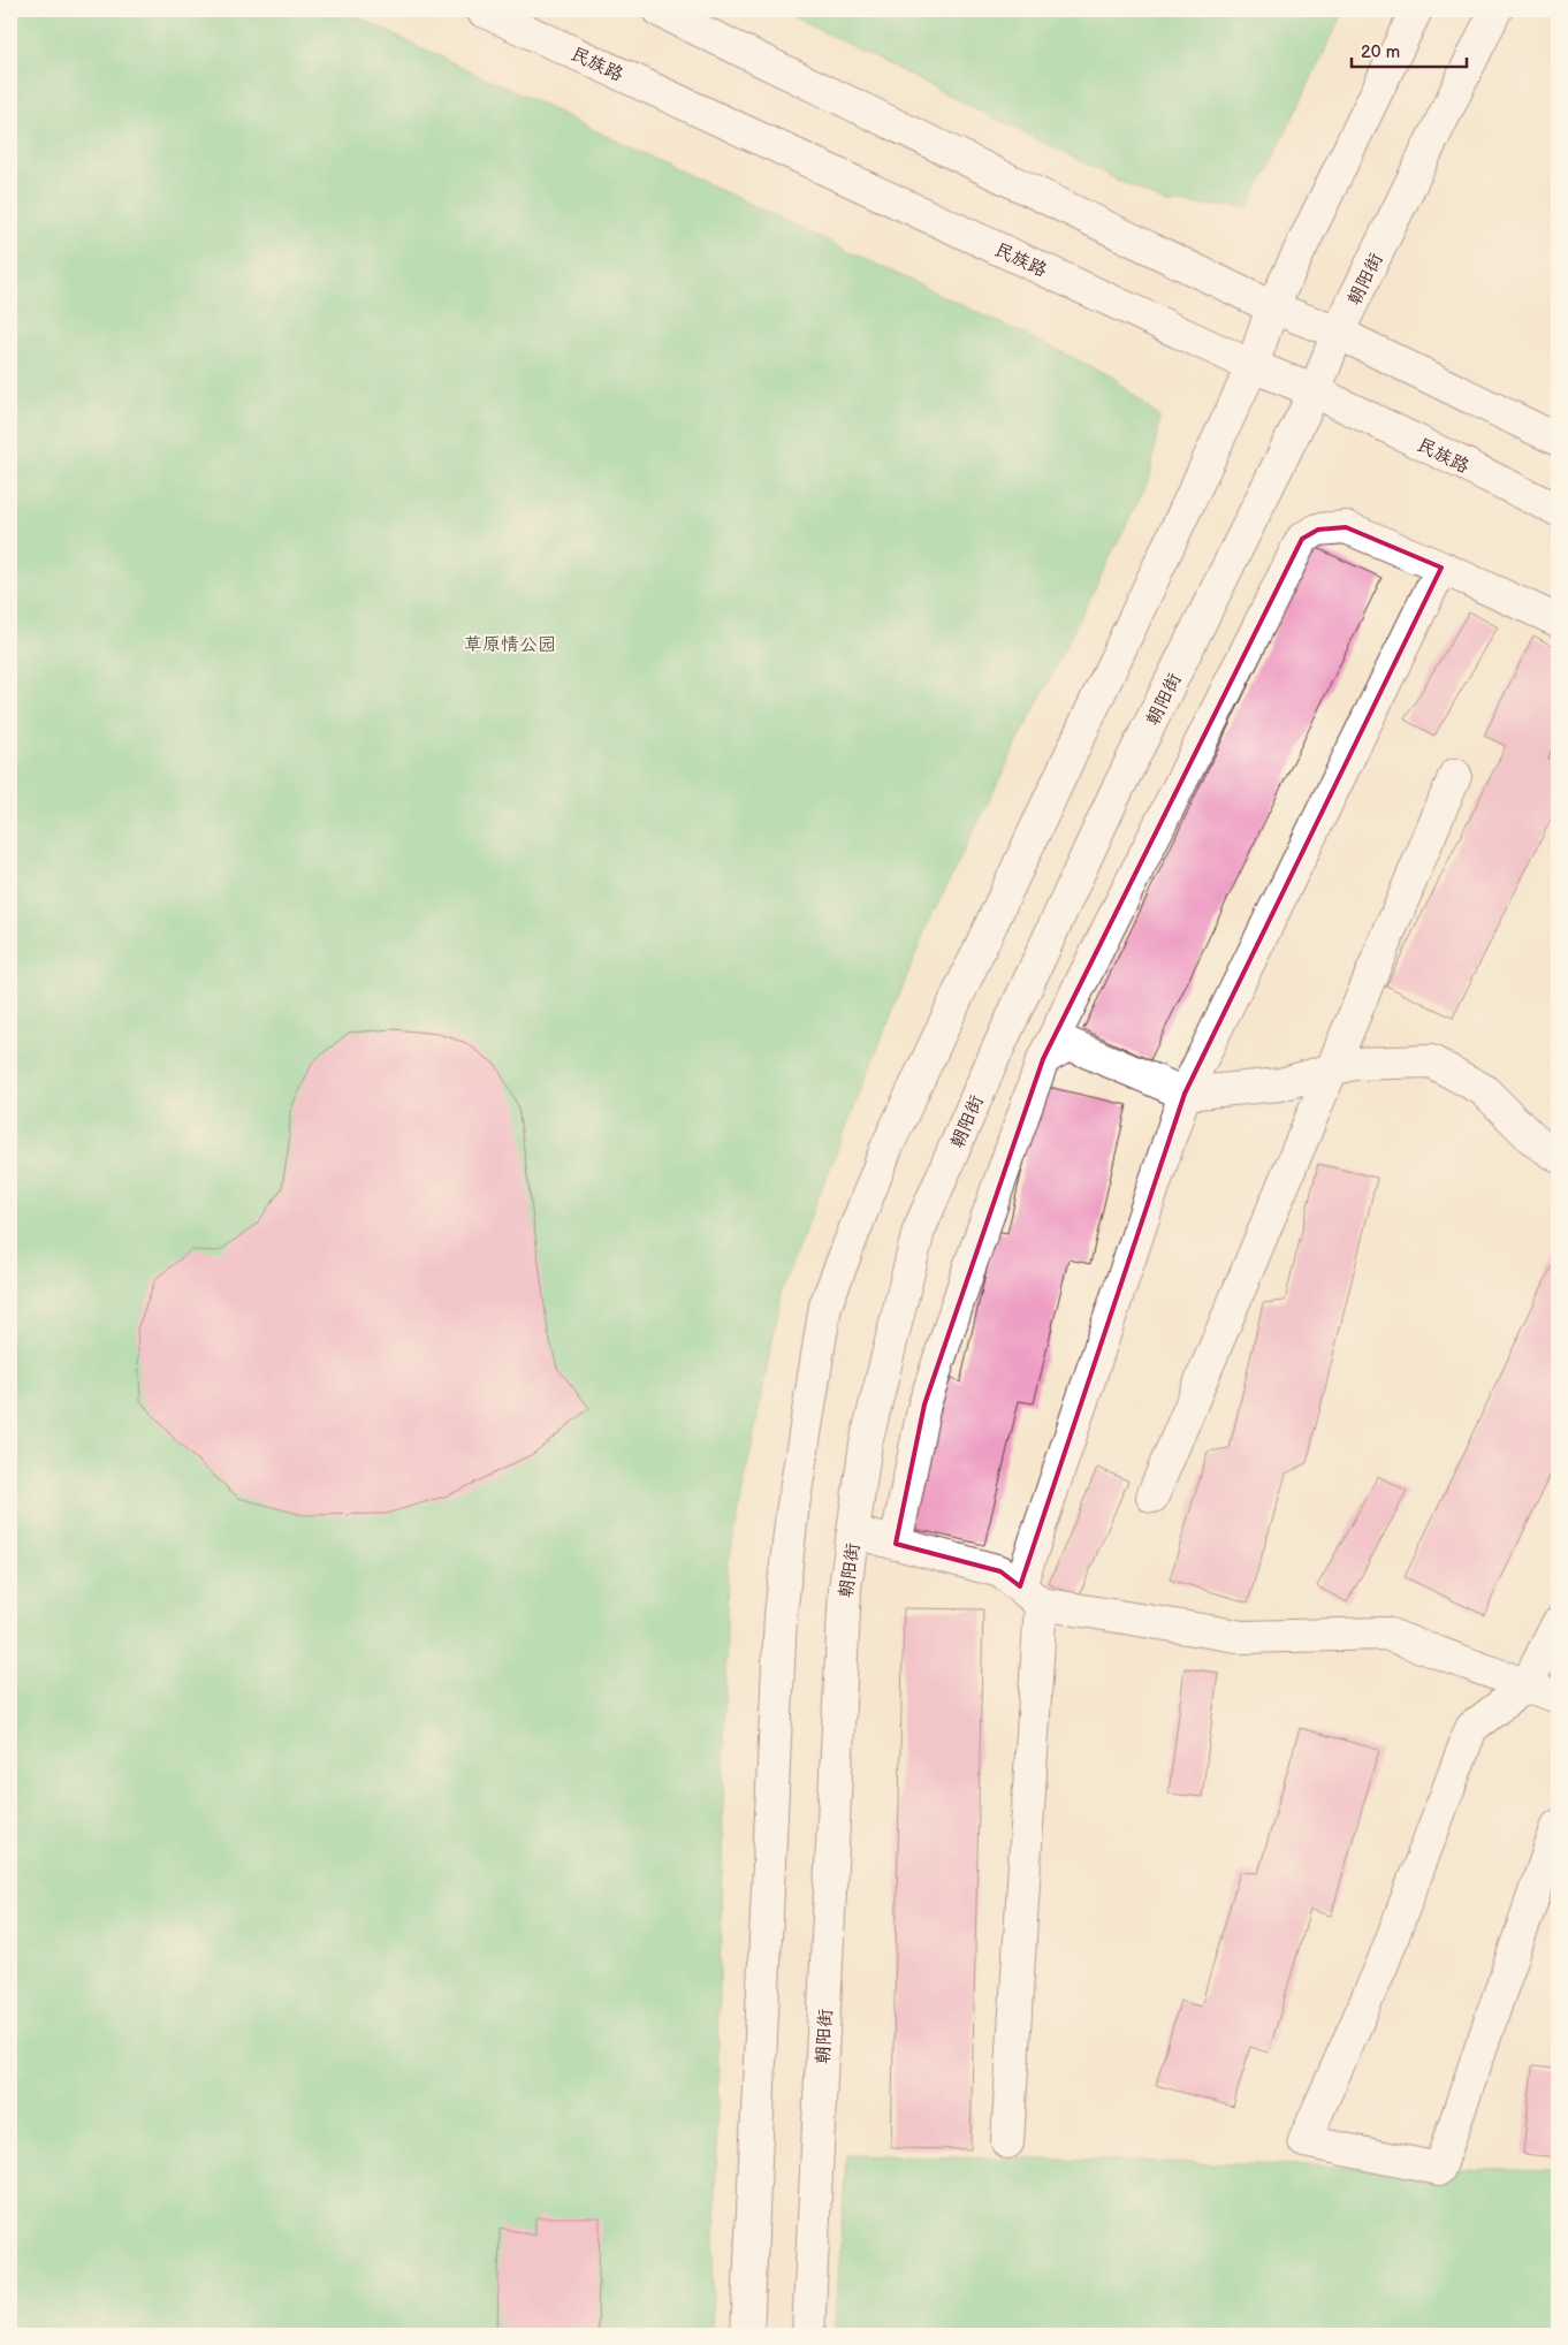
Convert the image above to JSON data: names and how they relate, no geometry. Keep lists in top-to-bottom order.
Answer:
{
  "streets": {
    "street": ["民族路", "朝阳街"]
  },
  "crossings": [
    ["民族路", "朝阳街"]
  ],
  "parks": ["草原情公园"],
  "scale_bar": "20 m"
}
